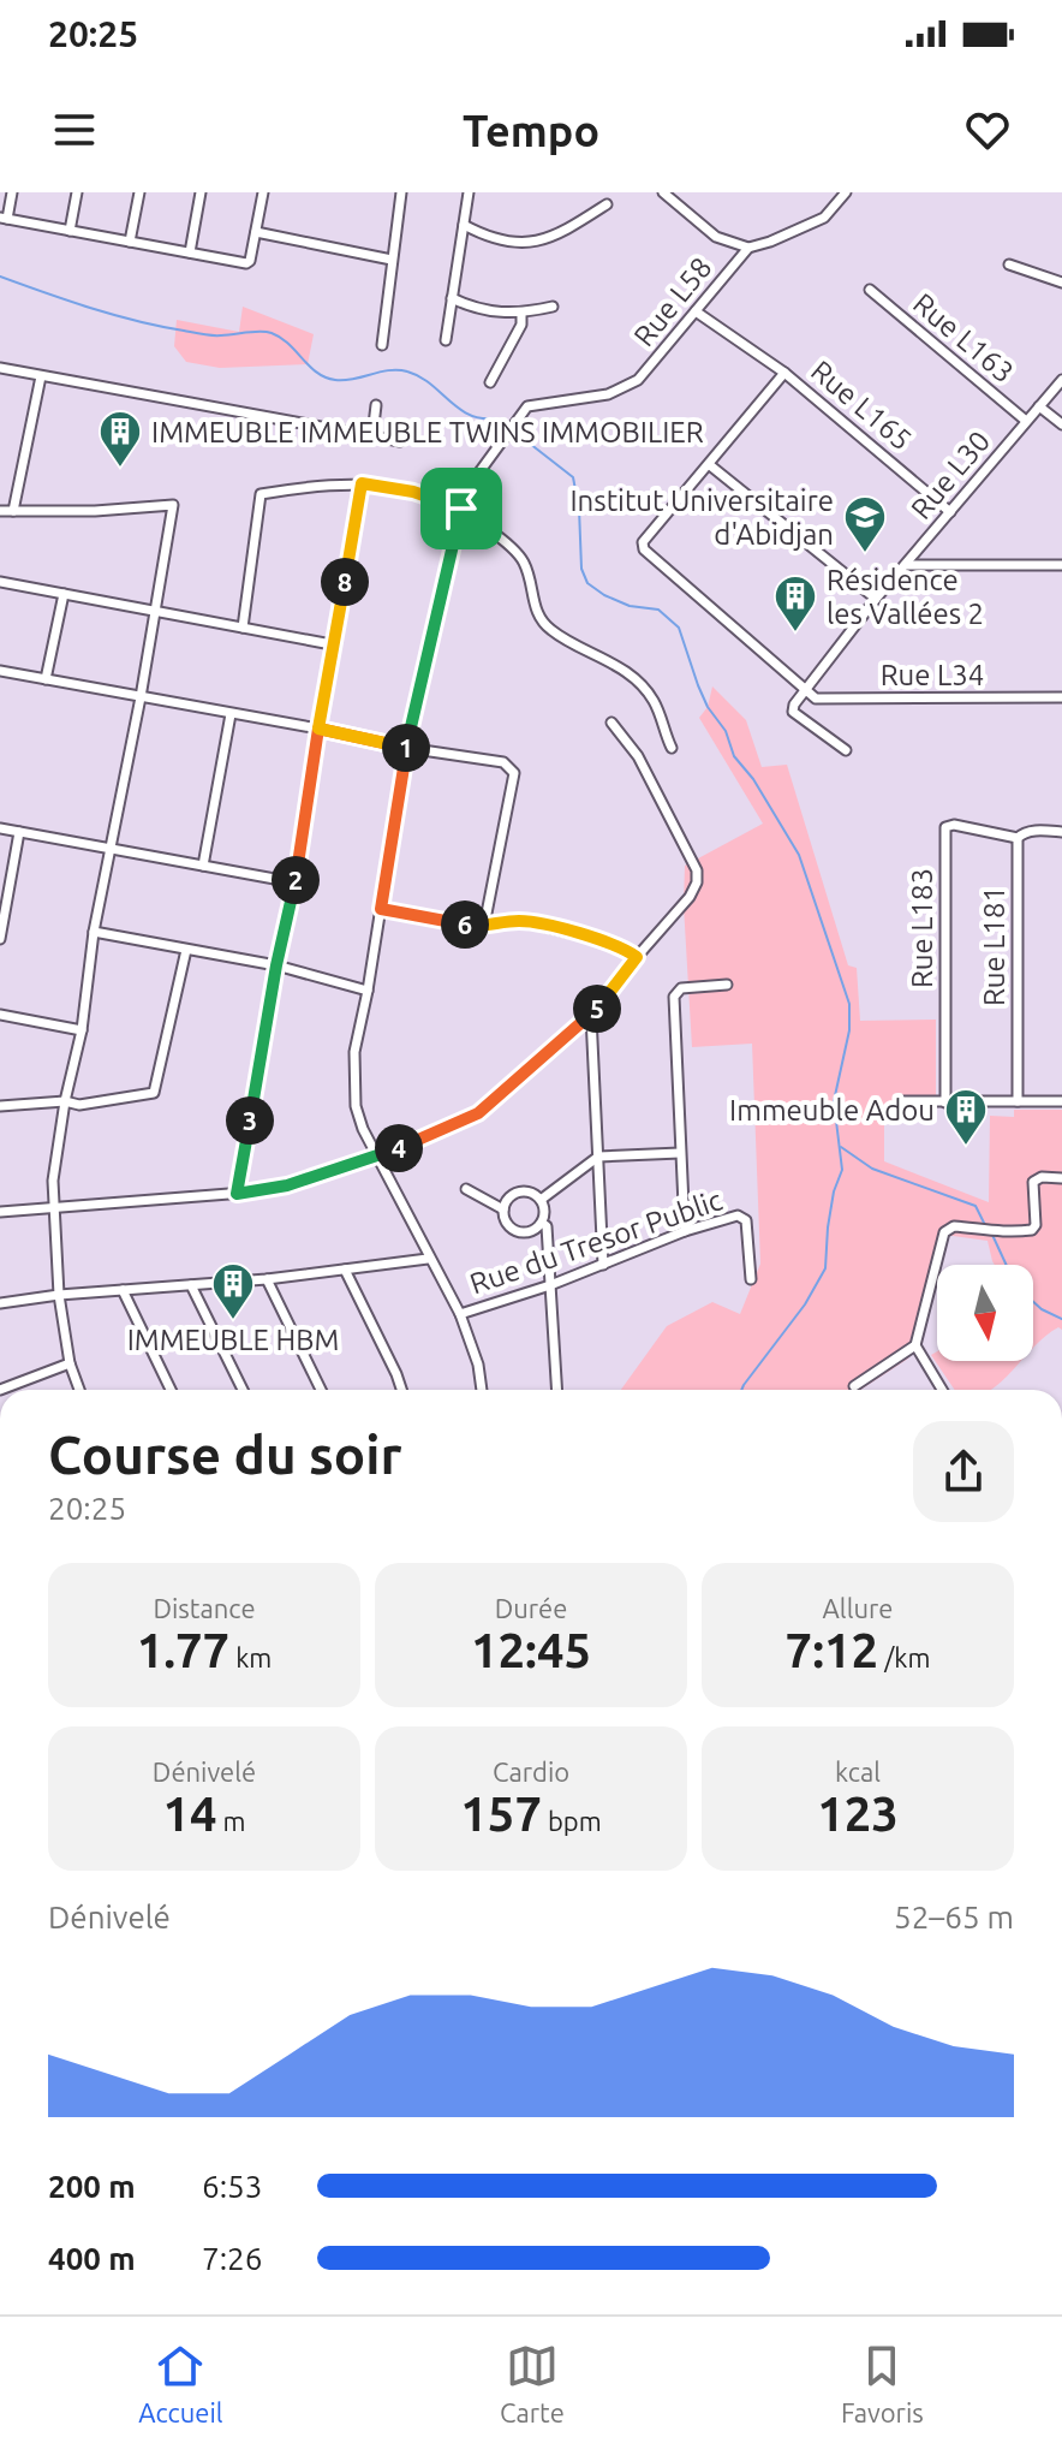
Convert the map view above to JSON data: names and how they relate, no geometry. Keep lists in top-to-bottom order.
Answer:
{
  "streets": {
    "street": [
      "Rue L58",
      "Rue L163",
      "Rue L165",
      "Rue L30",
      "Rue L34",
      "Rue L183",
      "Rue L181",
      "Rue du Tresor Public"
    ]
  },
  "crossings": [
    ["Rue L58", "Rue L165"],
    ["Rue L163", "Rue L30"],
    ["Rue L165", "Rue L30"],
    ["Rue L30", "Rue L34"],
    ["Rue L183", "Rue L181"]
  ],
  "places": {
    "building": [
      "IMMEUBLE IMMEUBLE TWINS IMMOBILIER",
      "Résidence les Vallées 2",
      "Immeuble Adou",
      "IMMEUBLE HBM"
    ],
    "school or university": ["Institut Universitaire d'Abidjan"]
  },
  "north": "bottom",
  "page": {
    "status": "20:25",
    "header": "Tempo",
    "pins": [
      "8",
      "1",
      "2",
      "6",
      "5",
      "3",
      "4"
    ],
    "heading": ["Course du soir", "20:25"],
    "stats": [
      ["Distance", "1.77 km"],
      ["Durée", "12:45"],
      ["Allure", "7:12 /km"],
      ["Dénivelé", "14 m"],
      ["Cardio", "157 bpm"],
      ["kcal", "123"]
    ],
    "chart": ["Dénivelé", "52–65 m"],
    "list": [
      {
        "name": "200 m",
        "note": "6:53"
      },
      {
        "name": "400 m",
        "note": "7:26"
      }
    ],
    "tabs": ["Accueil", "Carte", "Favoris"]
  }
}
